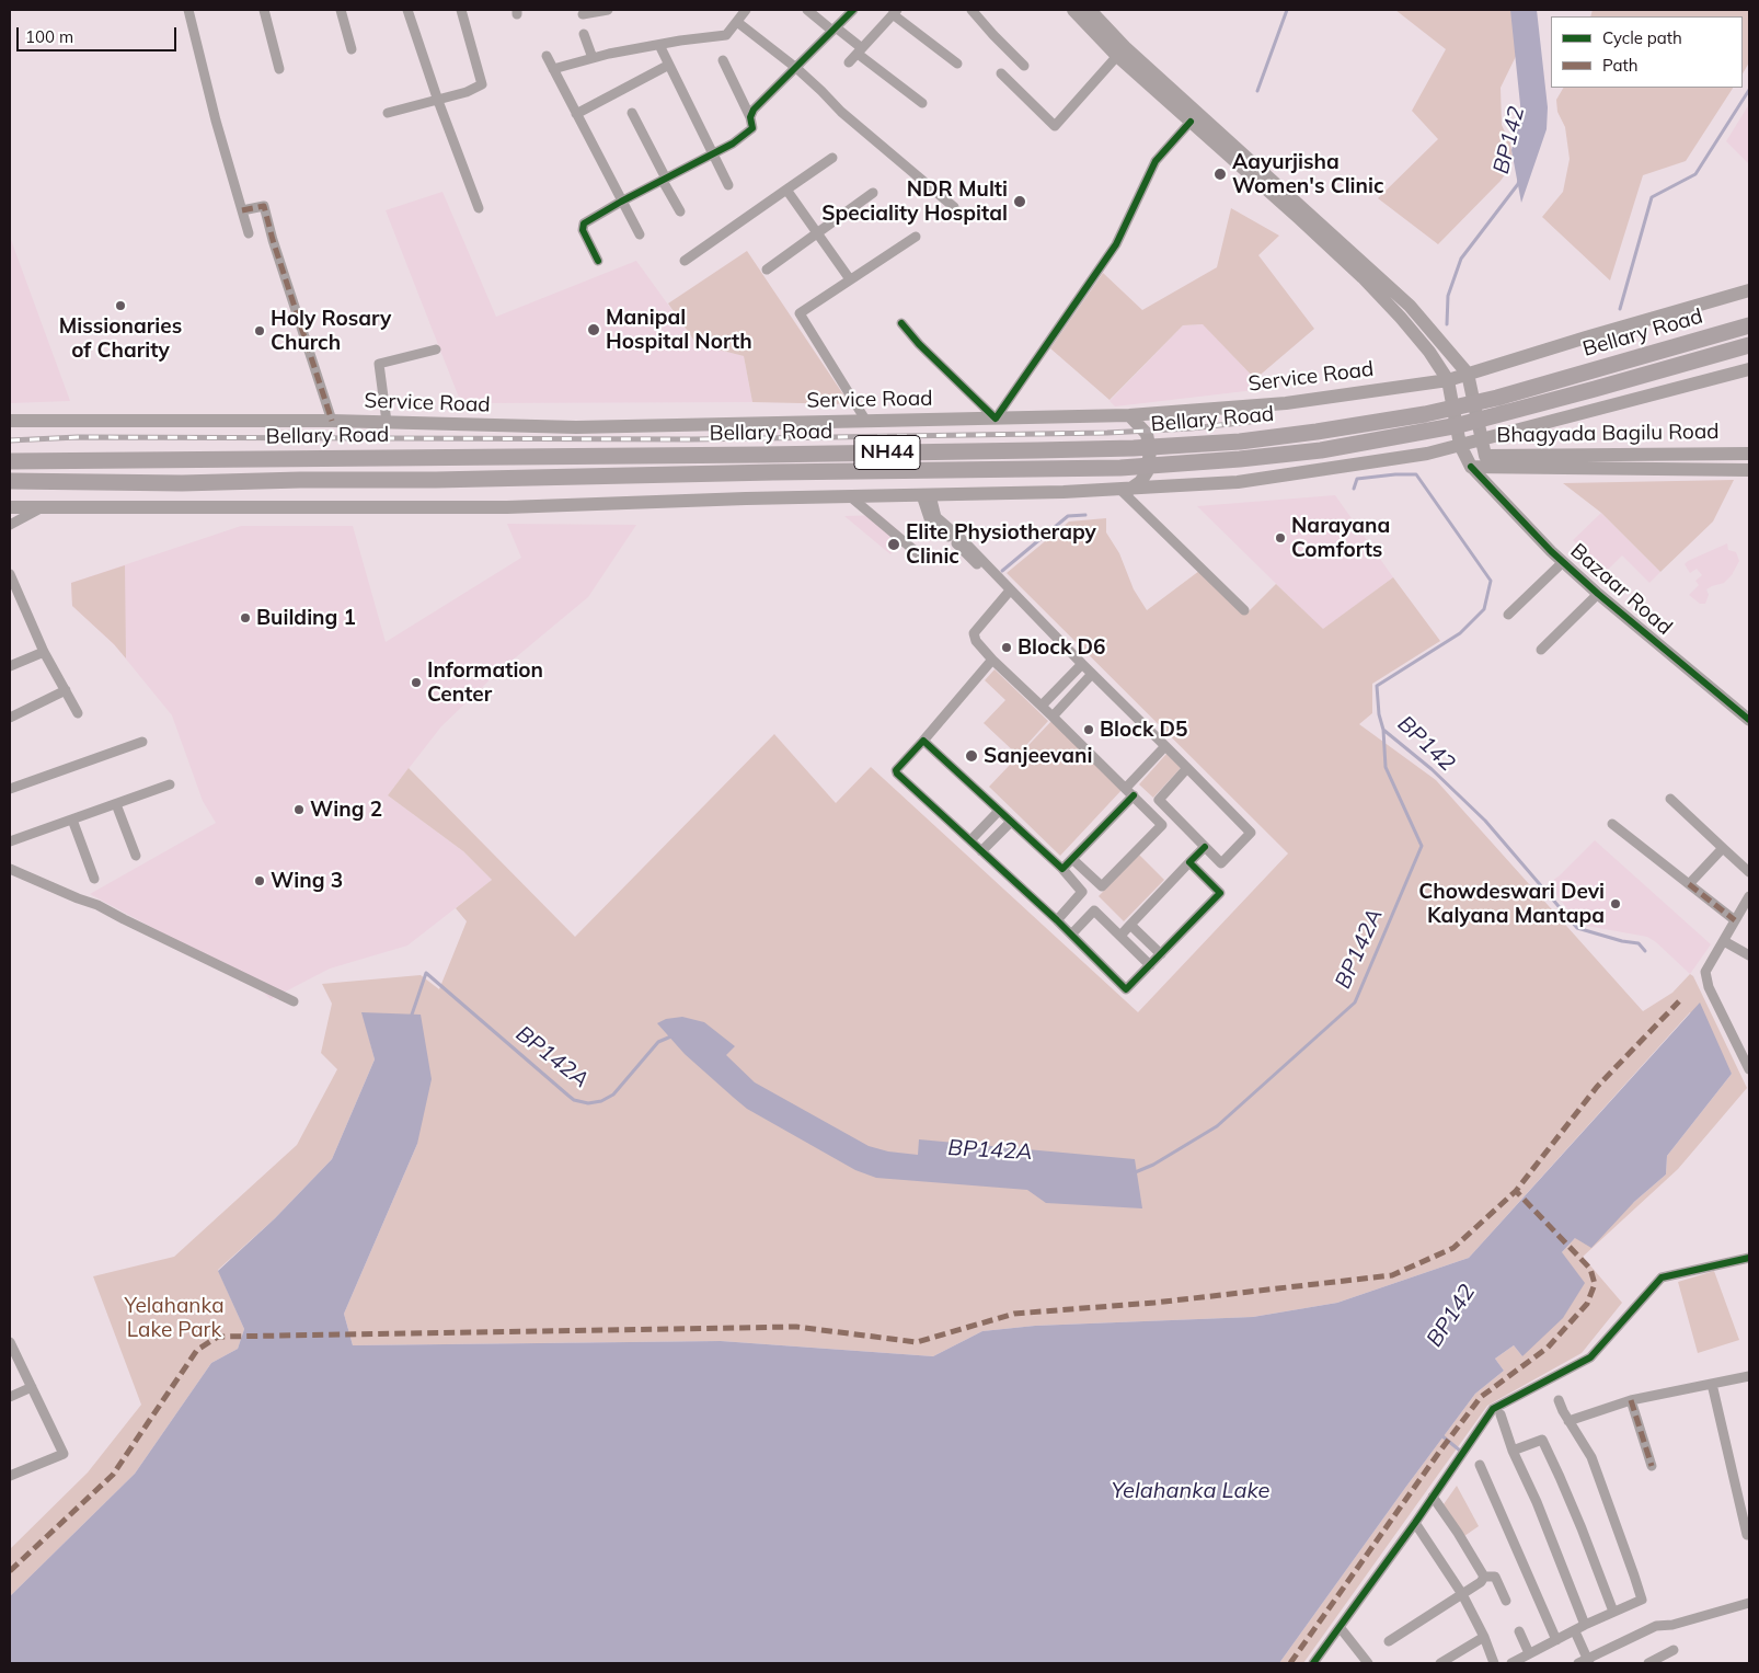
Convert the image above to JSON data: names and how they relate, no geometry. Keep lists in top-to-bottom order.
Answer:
{
  "streets": {
    "highway": ["Bellary Road", "NH44"],
    "main road": ["Service Road", "Bhagyada Bagilu Road"],
    "street": ["Bazaar Road"]
  },
  "crossings": [
    ["Service Road", "Bhagyada Bagilu Road"],
    ["Bhagyada Bagilu Road", "Bazaar Road"]
  ],
  "water": ["BP142", "BP142A", "Yelahanka Lake"],
  "parks": ["Yelahanka Lake Park"],
  "places": [
    "Aayurjisha Women's Clinic",
    "NDR Multi Speciality Hospital",
    "Missionaries of Charity",
    "Manipal Hospital North",
    "Holy Rosary Church",
    "Narayana Comforts",
    "Elite Physiotherapy Clinic",
    "Building 1",
    "Block D6",
    "Information Center",
    "Block D5",
    "Sanjeevani",
    "Wing 2",
    "Wing 3",
    "Chowdeswari Devi Kalyana Mantapa"
  ],
  "legend": ["Cycle path", "Path"],
  "scale_bar": "100 m"
}
